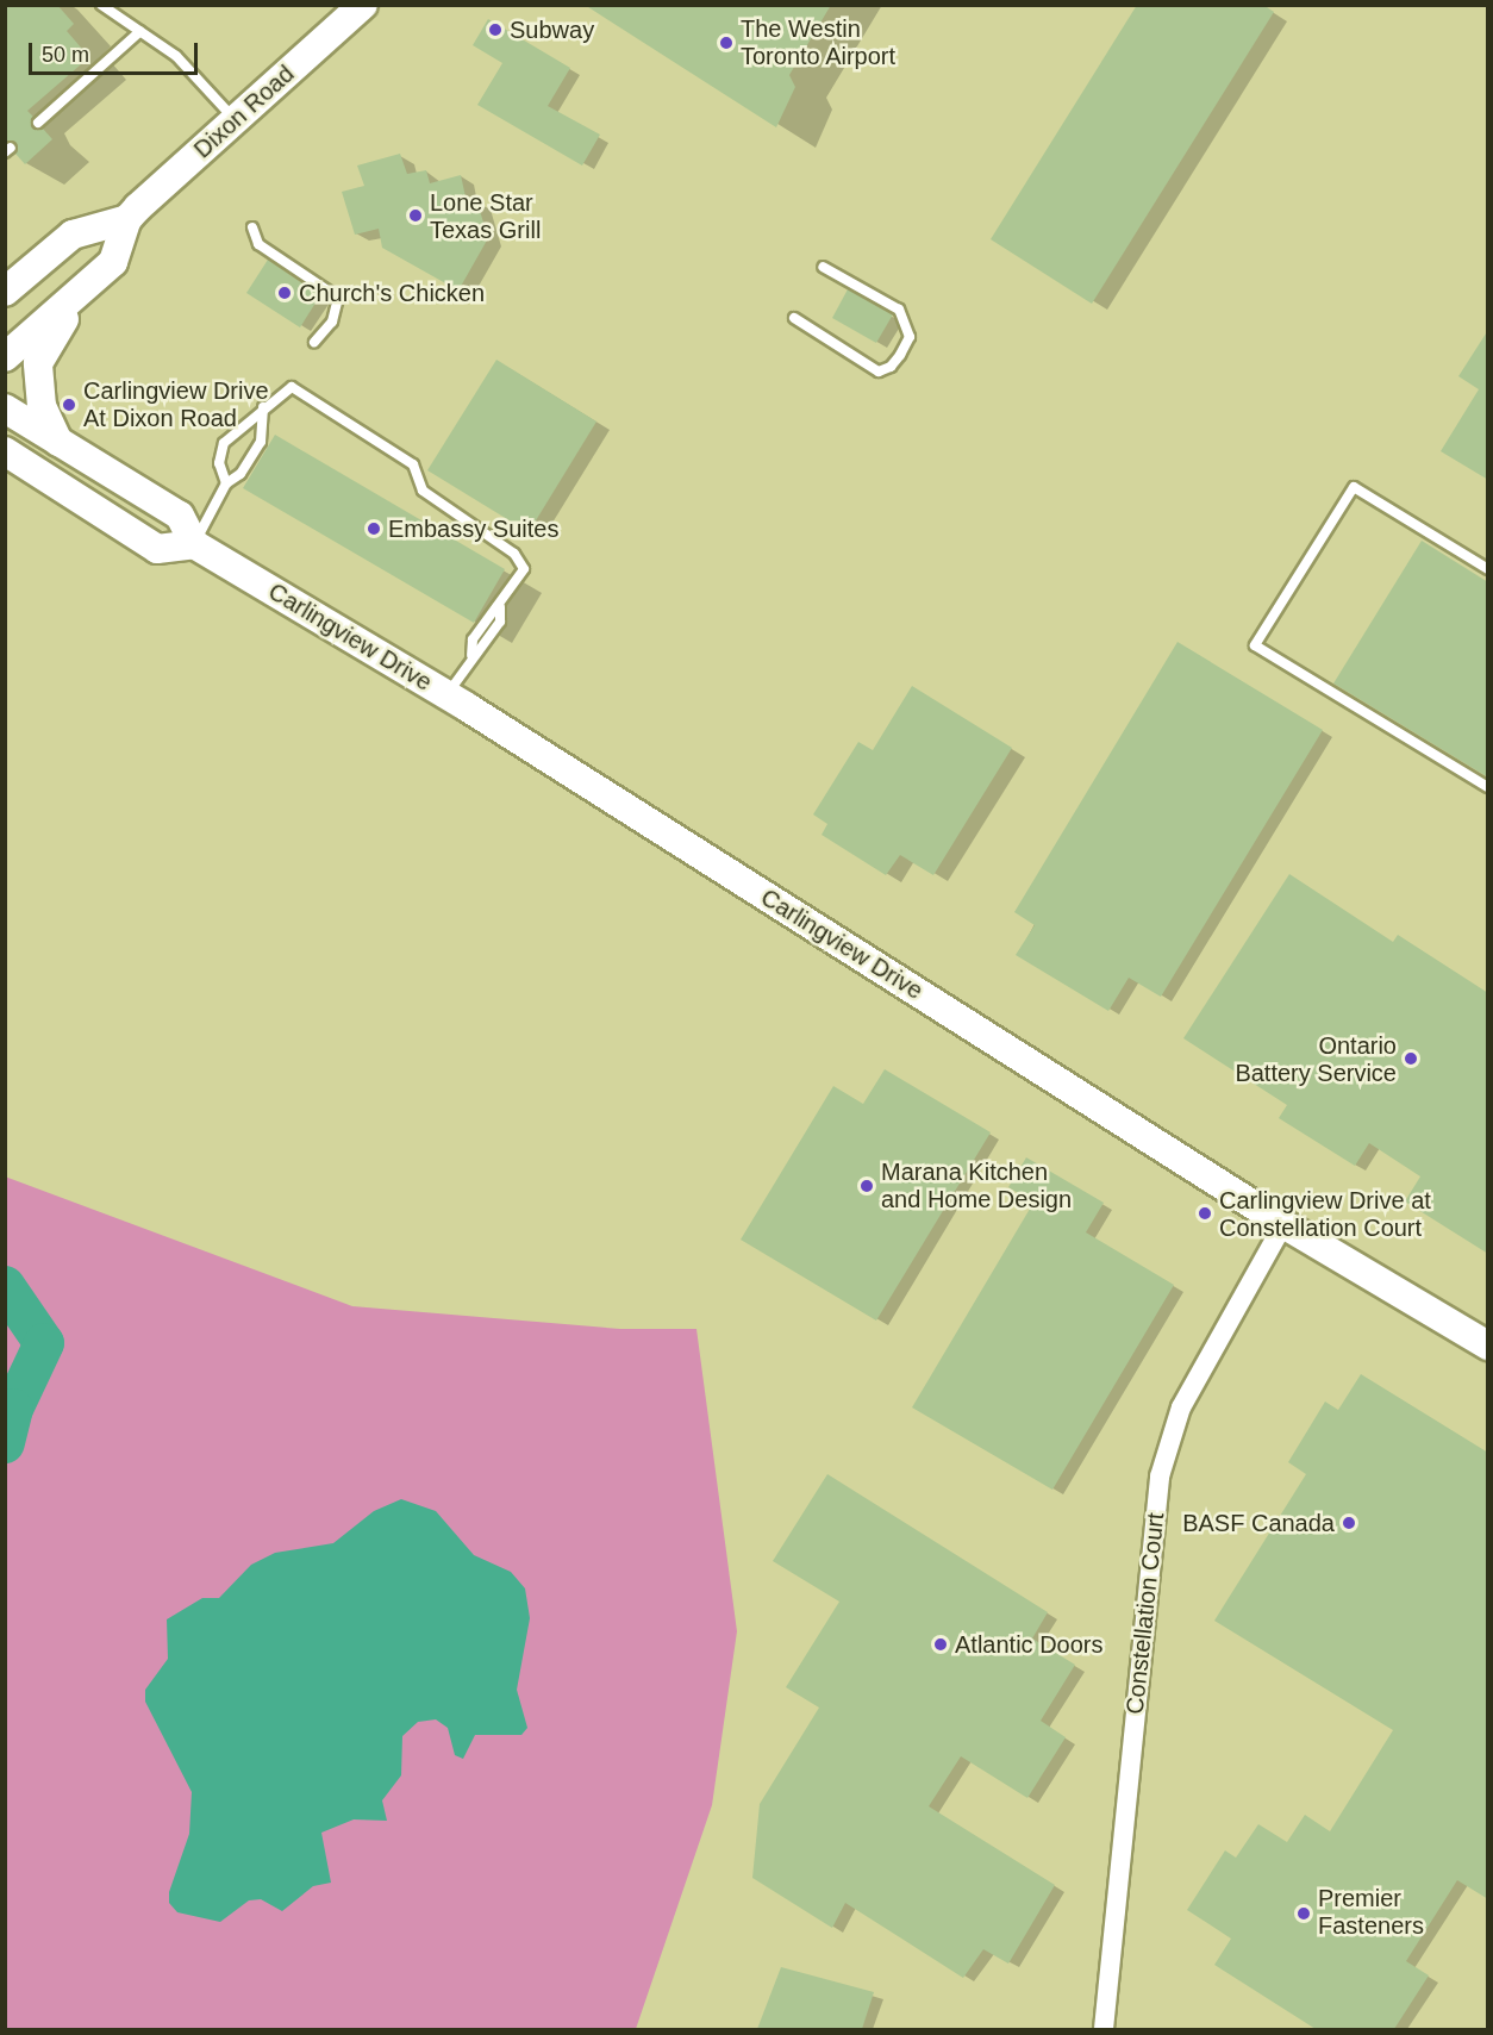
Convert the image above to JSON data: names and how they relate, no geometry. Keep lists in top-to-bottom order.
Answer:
{
  "streets": {
    "main road": ["Dixon Road", "Carlingview Drive"],
    "street": ["Constellation Court"]
  },
  "crossings": [
    ["Carlingview Drive", "Constellation Court"]
  ],
  "places": [
    "Subway",
    "The Westin Toronto Airport",
    "Lone Star Texas Grill",
    "Church's Chicken",
    "Carlingview Drive At Dixon Road",
    "Embassy Suites",
    "Ontario Battery Service",
    "Marana Kitchen and Home Design",
    "Carlingview Drive at Constellation Court",
    "BASF Canada",
    "Atlantic Doors",
    "Premier Fasteners"
  ],
  "scale_bar": "50 m"
}
